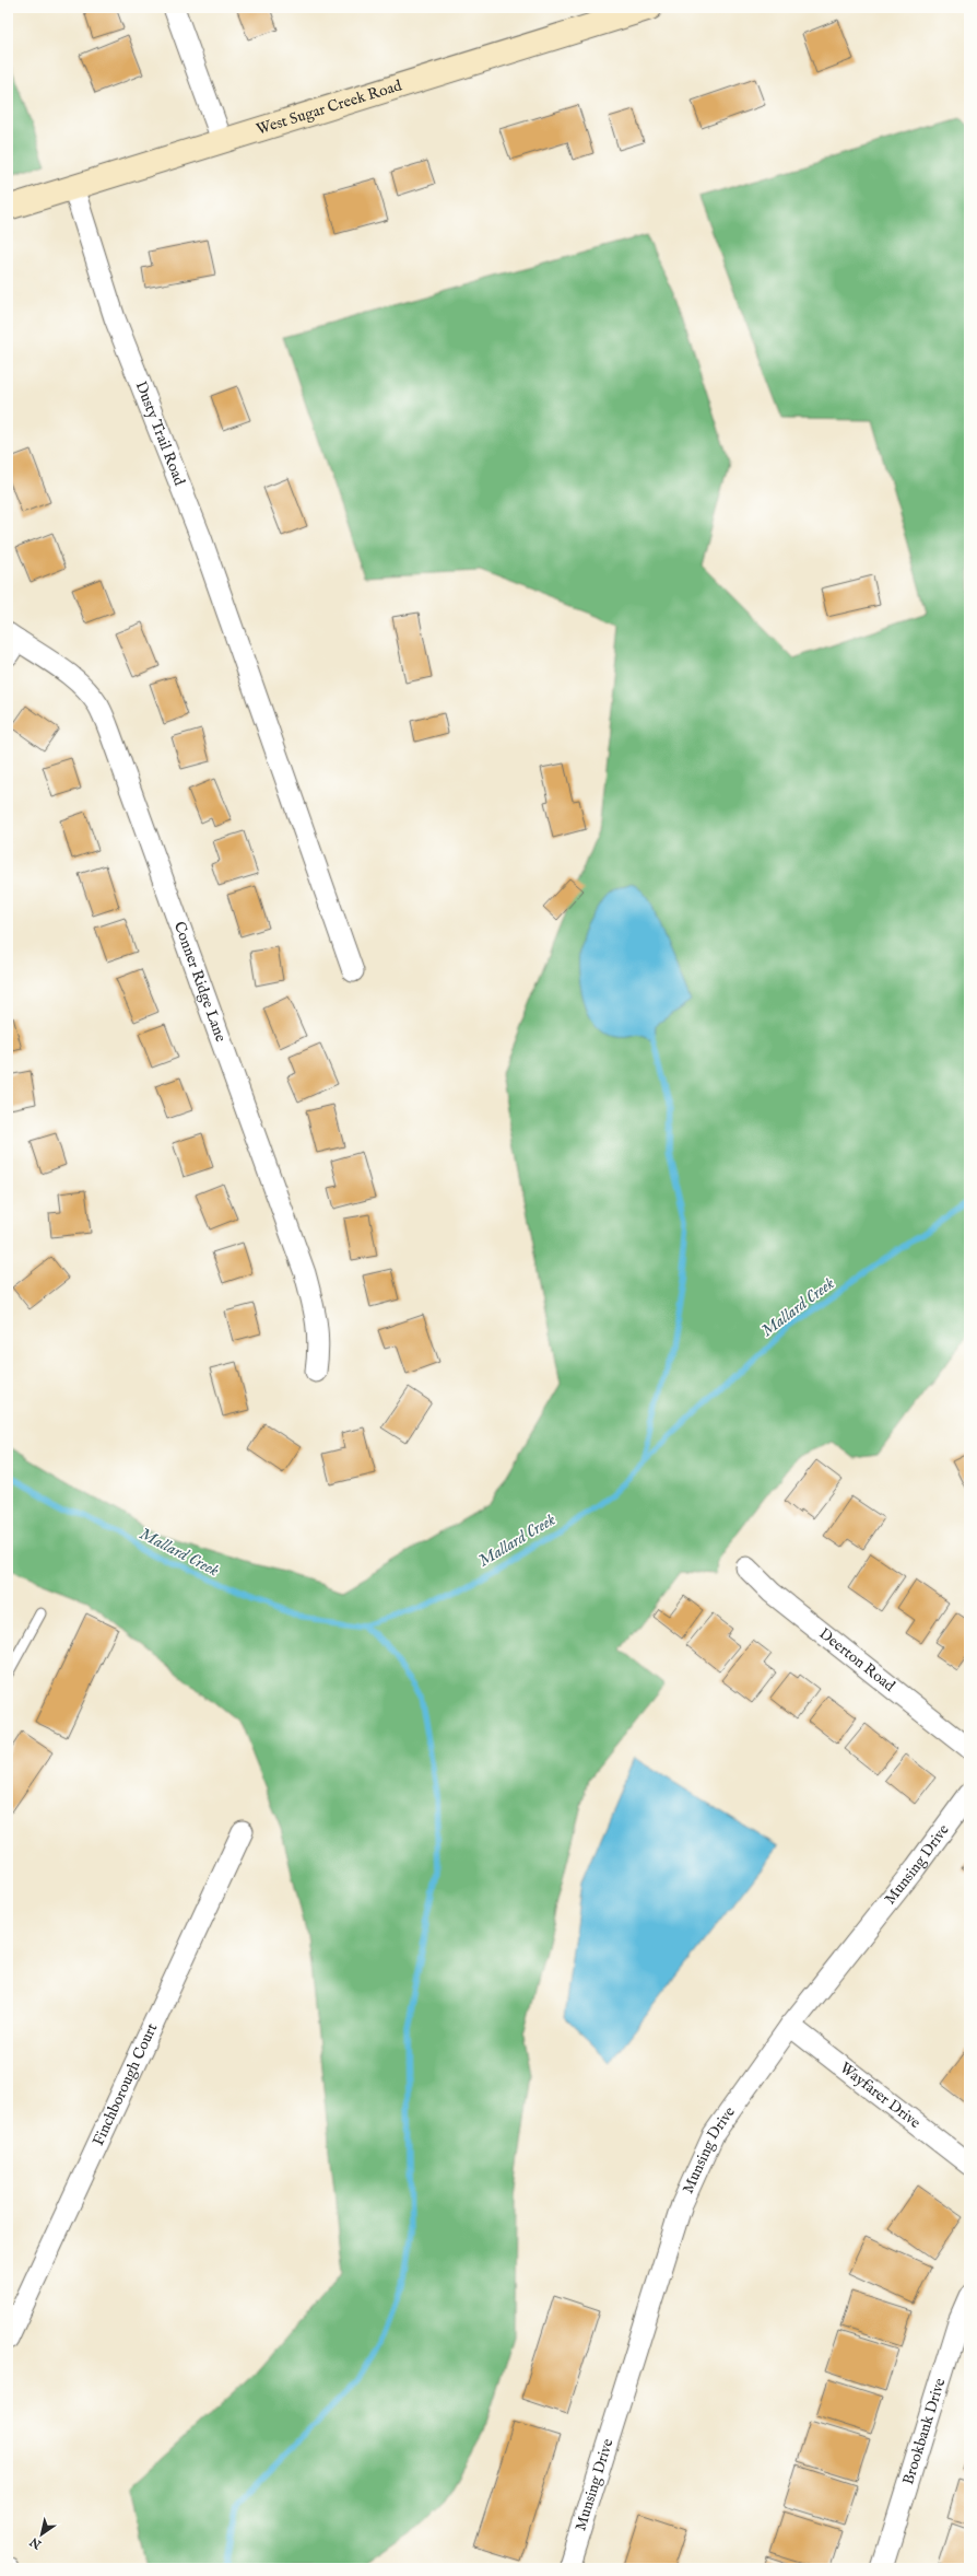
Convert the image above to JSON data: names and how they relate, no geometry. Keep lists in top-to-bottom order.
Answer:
{
  "streets": {
    "main road": ["West Sugar Creek Road"],
    "street": [
      "Dusty Trail Road",
      "Conner Ridge Lane",
      "Deerton Road",
      "Munsing Drive",
      "Finchborough Court",
      "Wayfarer Drive",
      "Brookbank Drive"
    ]
  },
  "crossings": [
    ["West Sugar Creek Road", "Dusty Trail Road"],
    ["Munsing Drive", "Wayfarer Drive"]
  ],
  "water": ["Mallard Creek"],
  "north": "bottom left"
}
